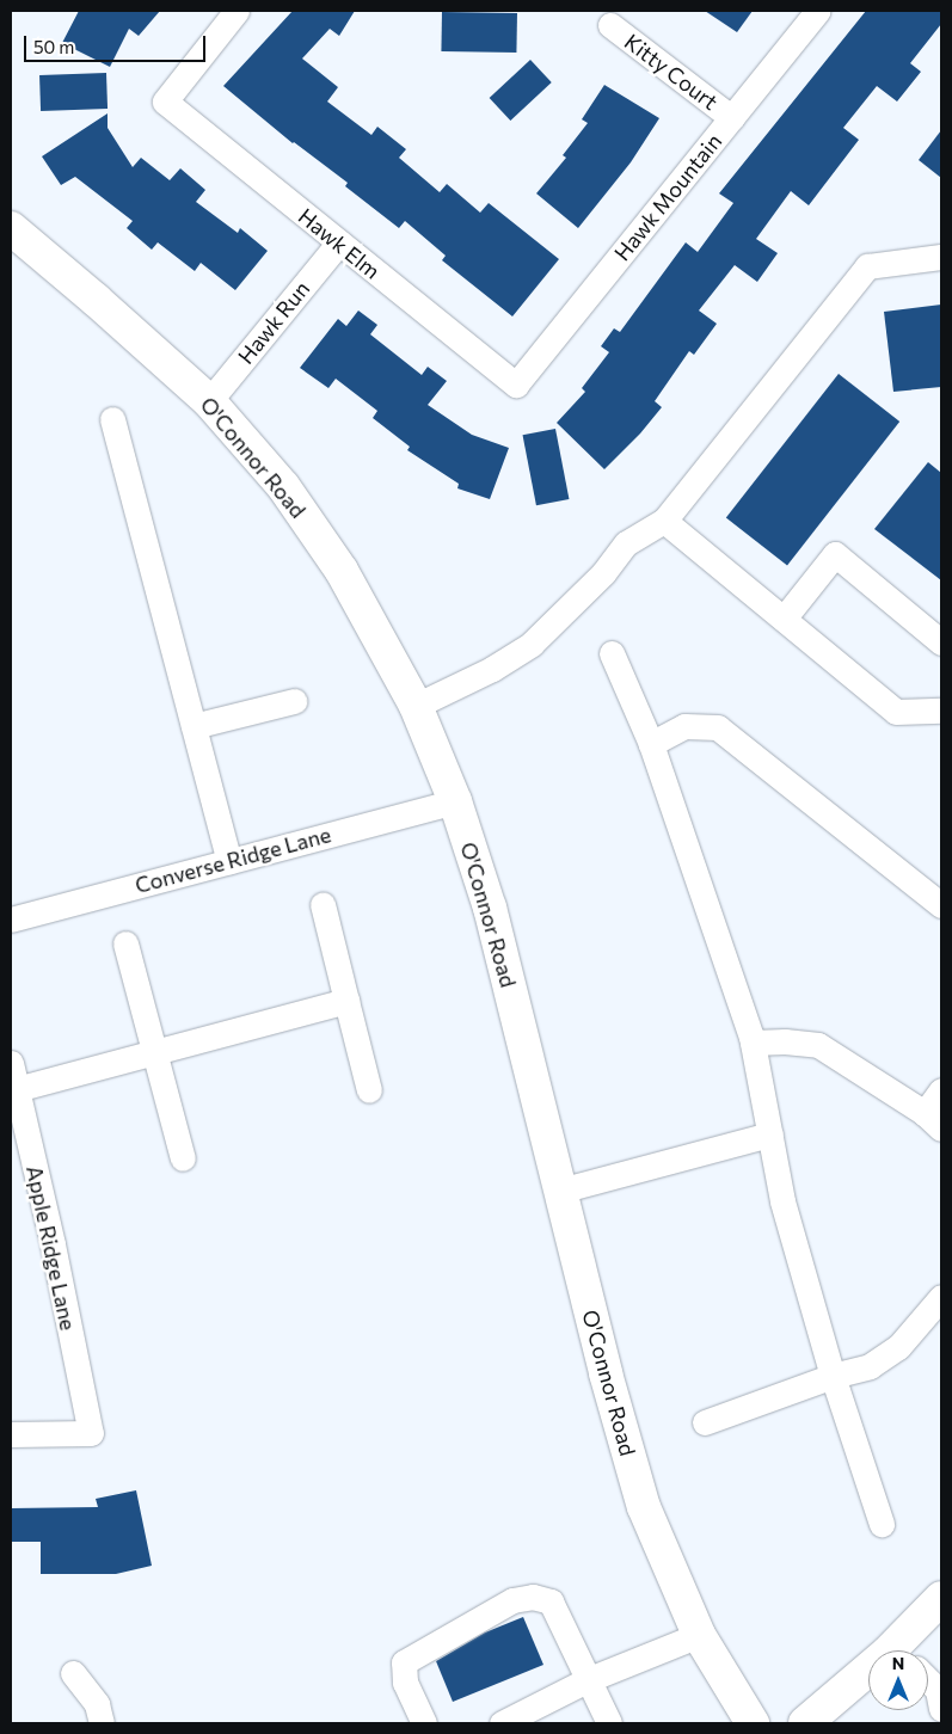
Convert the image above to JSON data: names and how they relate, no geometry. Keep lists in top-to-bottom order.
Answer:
{
  "streets": {
    "main road": ["O'Connor Road"],
    "street": [
      "Kitty Court",
      "Hawk Mountain",
      "Hawk Elm",
      "Hawk Run",
      "Converse Ridge Lane",
      "Apple Ridge Lane"
    ]
  },
  "crossings": [
    ["Kitty Court", "Hawk Mountain"],
    ["Hawk Mountain", "Hawk Elm"],
    ["Hawk Elm", "Hawk Run"],
    ["Hawk Run", "O'Connor Road"],
    ["O'Connor Road", "Converse Ridge Lane"]
  ],
  "scale_bar": "50 m",
  "north": "top"
}
